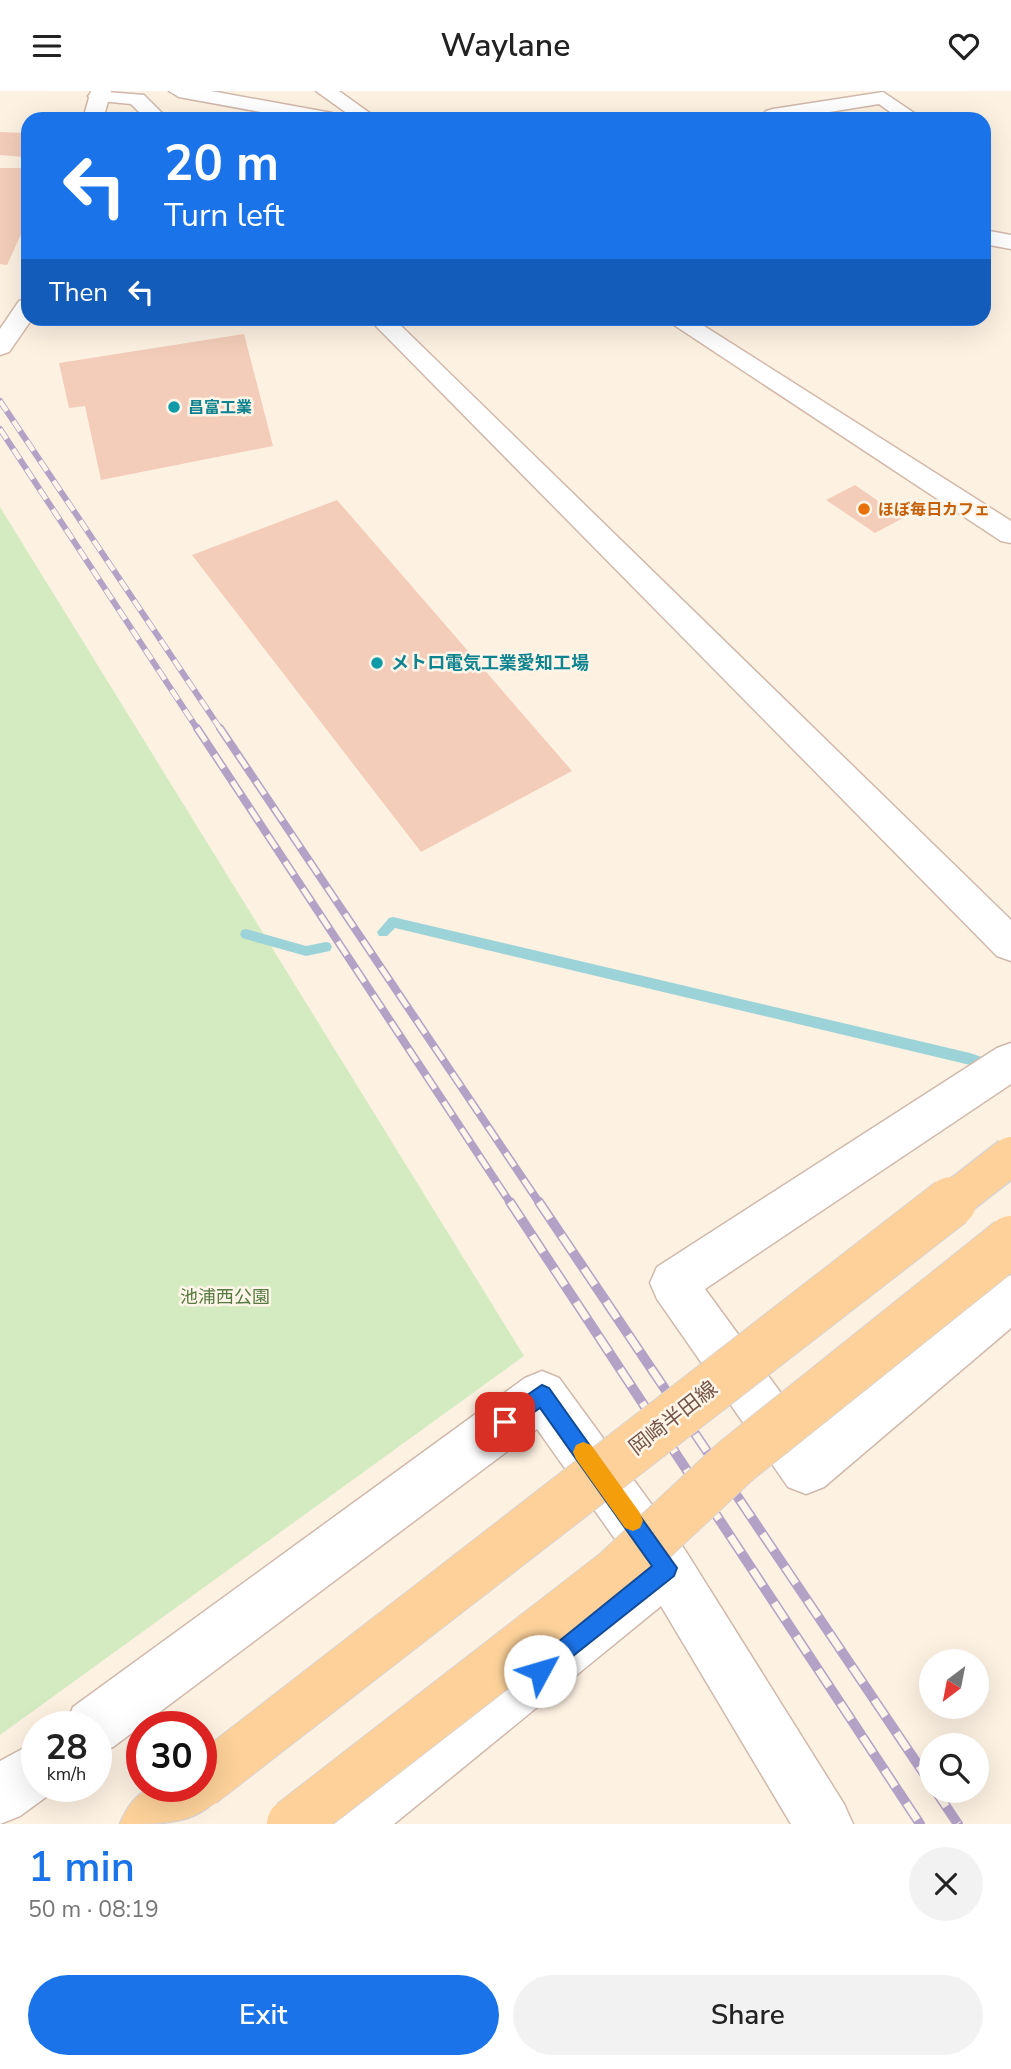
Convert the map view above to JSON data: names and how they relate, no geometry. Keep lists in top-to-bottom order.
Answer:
{
  "streets": {
    "main road": ["岡崎半田線"]
  },
  "parks": ["池浦西公園"],
  "places": ["昌富工業", "ほぼ毎日カフェ", "メトロ電気工業愛知工場"],
  "north": "bottom left",
  "page": {
    "header": "Waylane",
    "turn": ["20 m", "Turn left"],
    "then": "Then",
    "speed": "28 km/h",
    "limit": "30",
    "heading": ["1 min", "50 m · 08:19"],
    "buttons": ["Exit", "Share"]
  }
}
